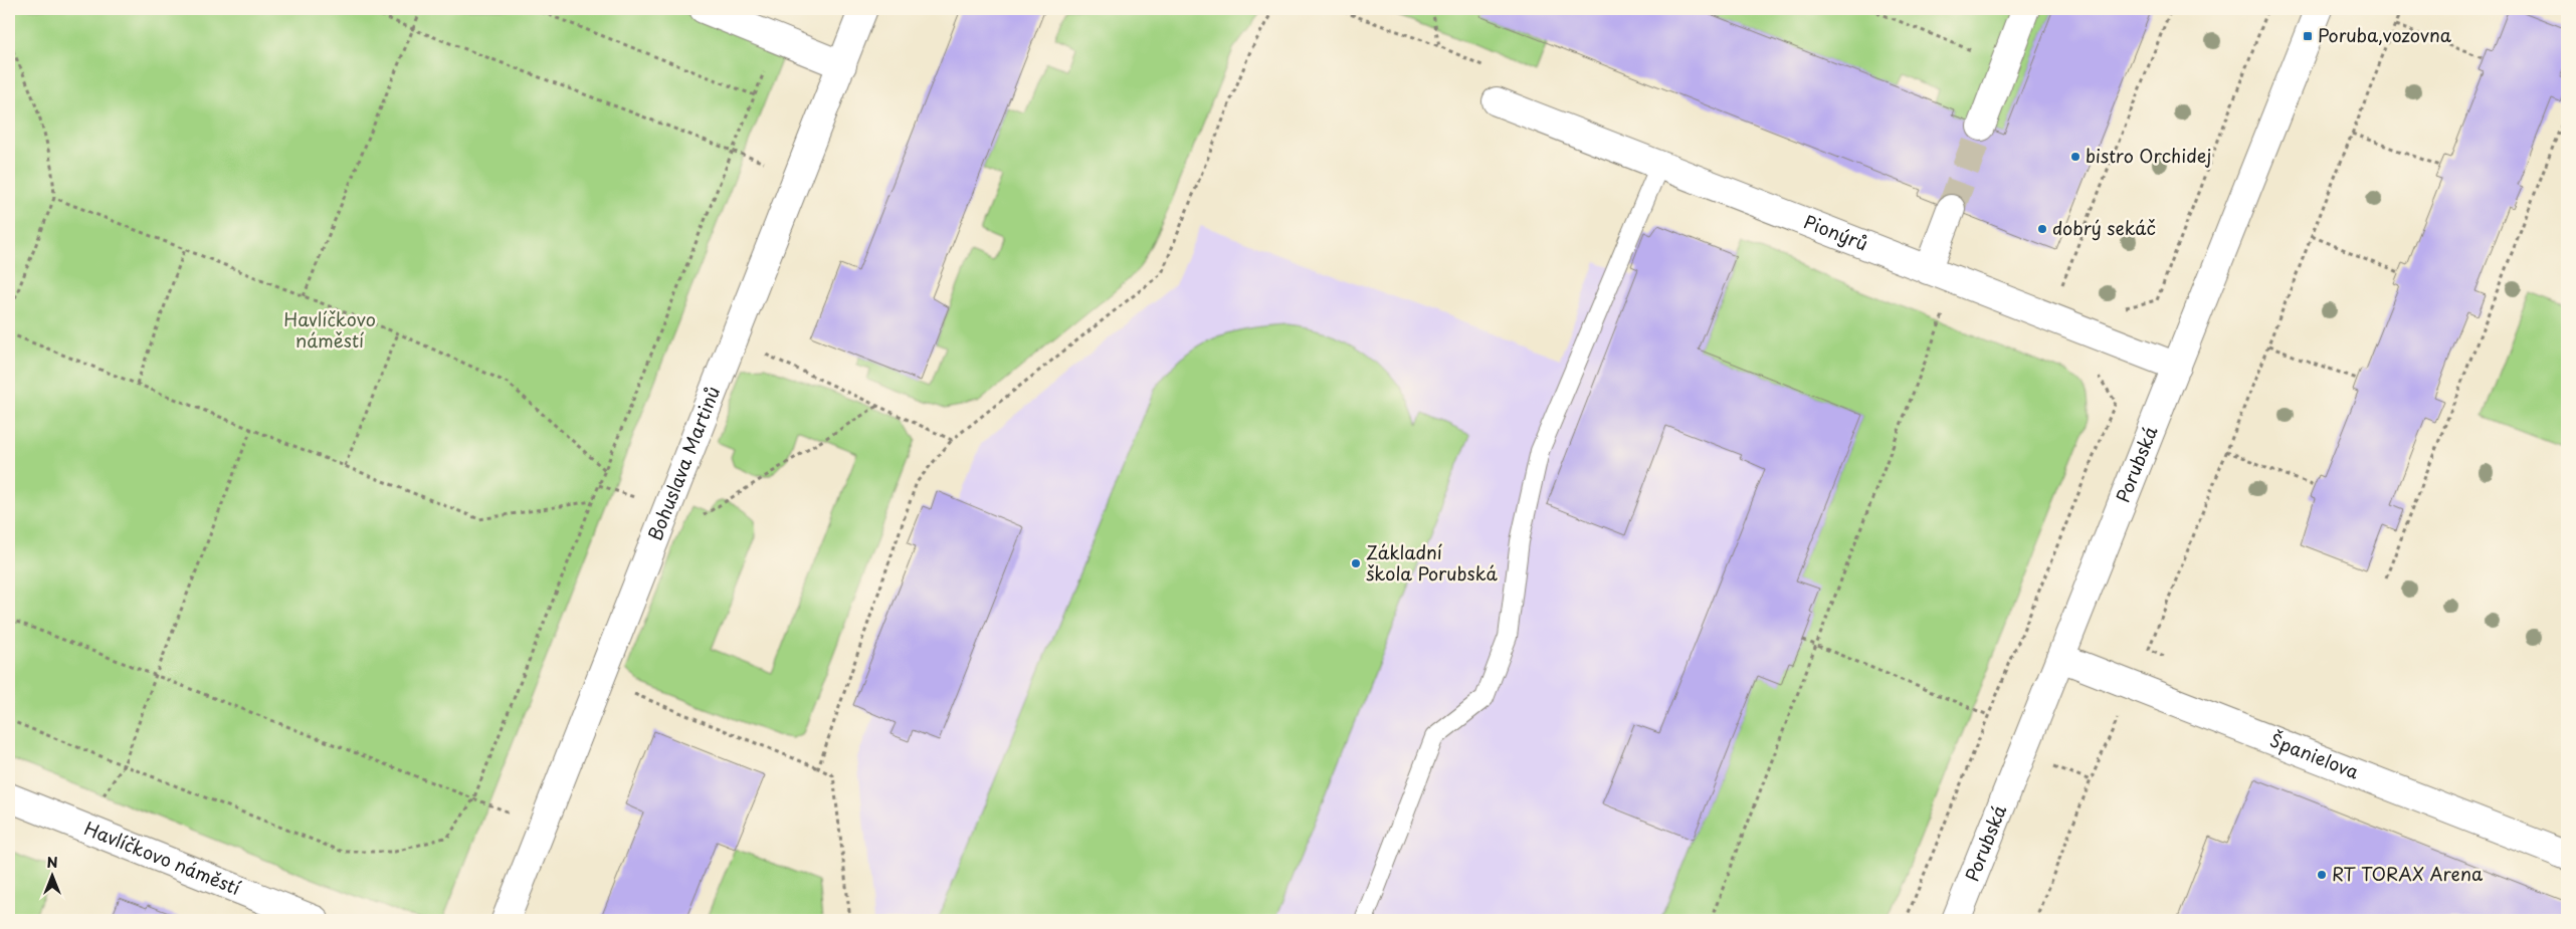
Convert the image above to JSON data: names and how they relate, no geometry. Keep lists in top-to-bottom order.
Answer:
{
  "streets": {
    "street": [
      "Pionýrů",
      "Bohuslava Martinů",
      "Porubská",
      "Španielova",
      "Havlíčkovo náměstí"
    ]
  },
  "crossings": [
    ["Pionýrů", "Porubská"],
    ["Porubská", "Španielova"]
  ],
  "parks": ["Havlíčkovo náměstí"],
  "places": {
    "transit": ["Poruba,vozovna"],
    "other": [
      "bistro Orchidej",
      "dobrý sekáč",
      "Základní škola Porubská",
      "RT TORAX Arena"
    ]
  },
  "north": "top"
}
